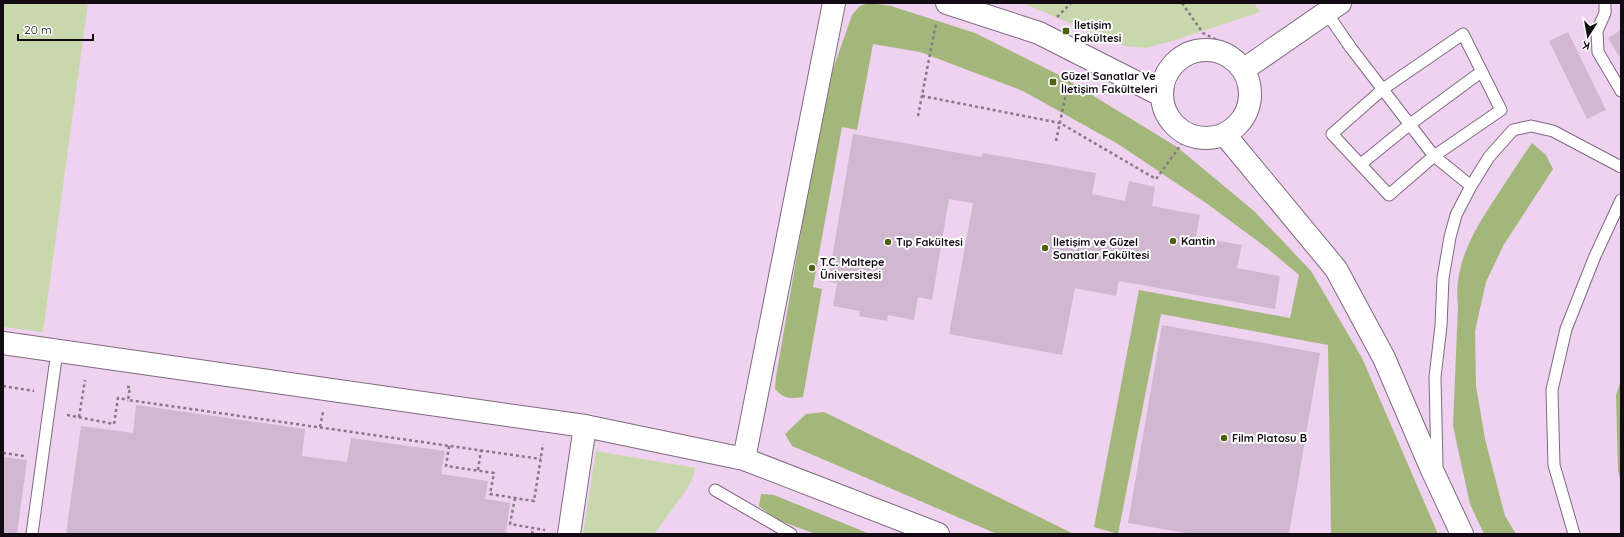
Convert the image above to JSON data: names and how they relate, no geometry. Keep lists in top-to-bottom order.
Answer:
{
  "places": {
    "transit": ["İletişim Fakültesi", "Güzel Sanatlar Ve İletişim Fakülteleri"],
    "other": [
      "Kantin",
      "Tıp Fakültesi",
      "İletişim ve Güzel Sanatlar Fakültesi",
      "T.C. Maltepe Üniversitesi",
      "Film Platosu B"
    ]
  },
  "scale_bar": "20 m",
  "north": "bottom"
}
